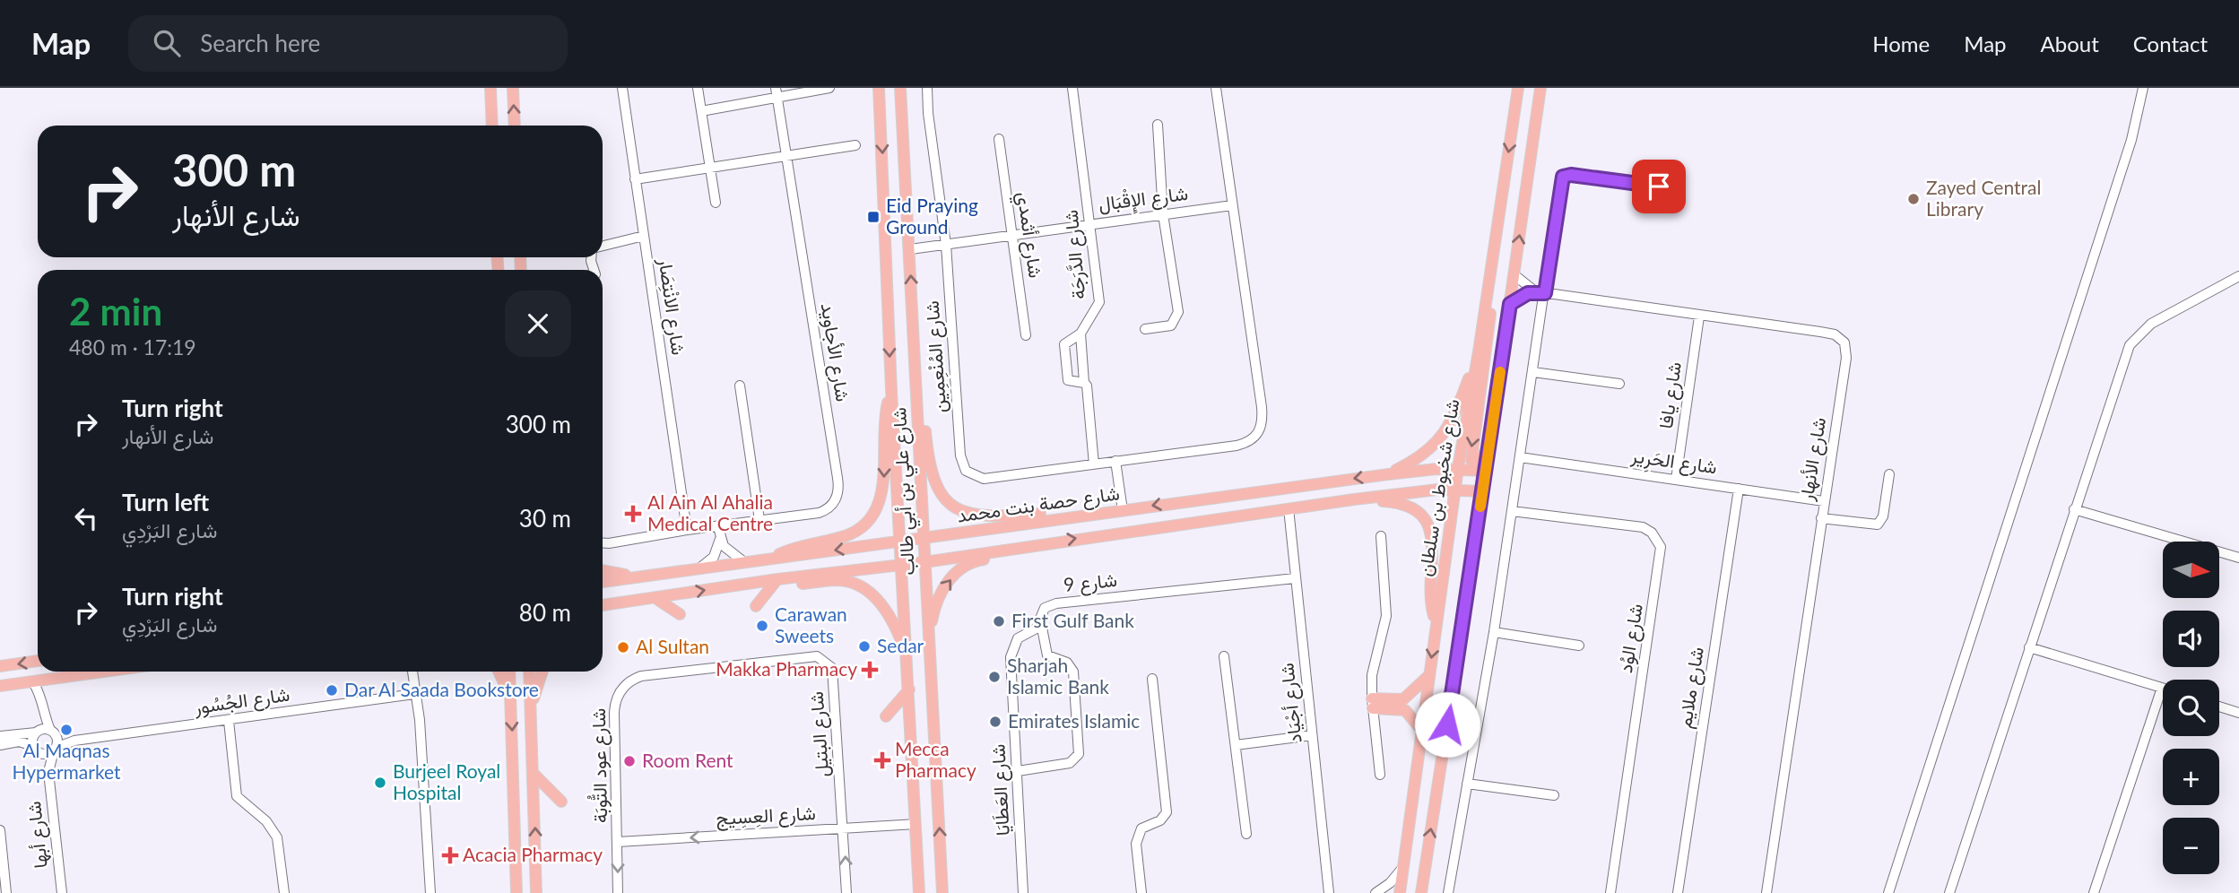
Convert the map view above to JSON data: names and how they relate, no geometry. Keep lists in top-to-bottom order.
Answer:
{
  "streets": {
    "main road": ["شارع شخبوط بن سلطان", "شارع علي بن أبي طالب", "شارع حصة بنت محمد"],
    "street": [
      "شارع الإِقْبَال",
      "شارع أثمدي",
      "شارع الدَّرَجَة",
      "شارع الانْتِصَار",
      "شارع الأجاويد",
      "شارع المُنْعِمِين",
      "شارع يافا",
      "شارع الأنهار",
      "شارع الحَرِير",
      "شارع 9",
      "شارع الوُد",
      "شارع ملايم",
      "شارع الجُسُور",
      "شارع أجْيَاد",
      "شارع البتيل",
      "شارع عود التُّوبَة",
      "شارع العَطَايَا",
      "شارع العِسِيج",
      "شارع أبها"
    ]
  },
  "crossings": [
    ["شارع الإِقْبَال", "شارع أثمدي"],
    ["شارع الإِقْبَال", "شارع الدَّرَجَة"],
    ["شارع الإِقْبَال", "شارع المُنْعِمِين"],
    ["شارع الإِقْبَال", "شارع علي بن أبي طالب"],
    ["شارع الانْتِصَار", "شارع الأجاويد"],
    ["شارع يافا", "شارع الأنهار"],
    ["شارع يافا", "شارع الحَرِير"],
    ["شارع الأنهار", "شارع الحَرِير"],
    ["شارع الحَرِير", "شارع ملايم"],
    ["شارع شخبوط بن سلطان", "شارع حصة بنت محمد"],
    ["شارع علي بن أبي طالب", "شارع حصة بنت محمد"],
    ["شارع علي بن أبي طالب", "شارع العِسِيج"],
    ["شارع حصة بنت محمد", "شارع أجْيَاد"],
    ["شارع 9", "شارع أجْيَاد"],
    ["شارع 9", "شارع العَطَايَا"],
    ["شارع الجُسُور", "شارع أبها"],
    ["شارع البتيل", "شارع عود التُّوبَة"],
    ["شارع البتيل", "شارع العِسِيج"],
    ["شارع عود التُّوبَة", "شارع العِسِيج"]
  ],
  "one_way": ["شارع العِسِيج"],
  "places": {
    "other": [
      "Zayed Central Library",
      "First Gulf Bank",
      "Carawan Sweets",
      "Sedar",
      "Al Sultan",
      "Sharjah Islamic Bank",
      "Dar Al Saada Bookstore",
      "Emirates Islamic",
      "Al Maqnas Hypermarket",
      "Room Rent",
      "Burjeel Royal Hospital"
    ],
    "transit": ["Eid Praying Ground"],
    "health": [
      "Al Ain Al Ahalia Medical Centre",
      "Makka Pharmacy",
      "Mecca Pharmacy",
      "Acacia Pharmacy"
    ]
  },
  "north": "right",
  "page": {
    "header": "Map",
    "search": "Search here",
    "nav": [
      "Home",
      "Map",
      "About",
      "Contact"
    ],
    "turn": ["300 m", "شارع الأنهار"],
    "heading": ["2 min", "480 m · 17:19"],
    "list": [
      {
        "name": "Turn right",
        "note": "شارع الأنهار",
        "value": "300 m"
      },
      {
        "name": "Turn left",
        "note": "شارع البَرْدِي",
        "value": "30 m"
      },
      {
        "name": "Turn right",
        "note": "شارع البَرْدِي",
        "value": "80 m"
      }
    ],
    "map_buttons": ["+", "−"]
  }
}
